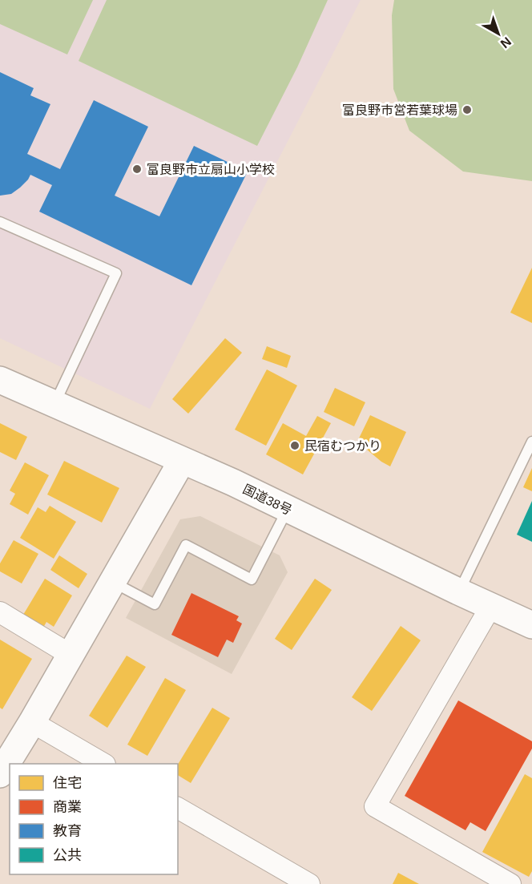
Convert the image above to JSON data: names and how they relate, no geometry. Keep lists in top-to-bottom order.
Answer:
{
  "streets": {
    "main road": ["国道38号"]
  },
  "places": ["富良野市営若葉球場", "富良野市立扇山小学校", "民宿むつかり"],
  "legend": [
    "住宅",
    "商業",
    "教育",
    "公共"
  ],
  "north": "bottom right"
}
